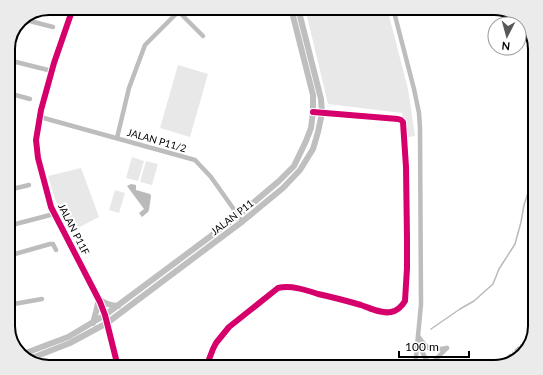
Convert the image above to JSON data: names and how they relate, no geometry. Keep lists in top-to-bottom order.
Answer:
{
  "streets": {
    "main road": ["JALAN P11"],
    "street": ["JALAN P11/2", "JALAN P11F"]
  },
  "crossings": [
    ["JALAN P11/2", "JALAN P11"],
    ["JALAN P11/2", "JALAN P11F"],
    ["JALAN P11", "JALAN P11F"]
  ],
  "scale_bar": "100 m",
  "north": "bottom"
}
